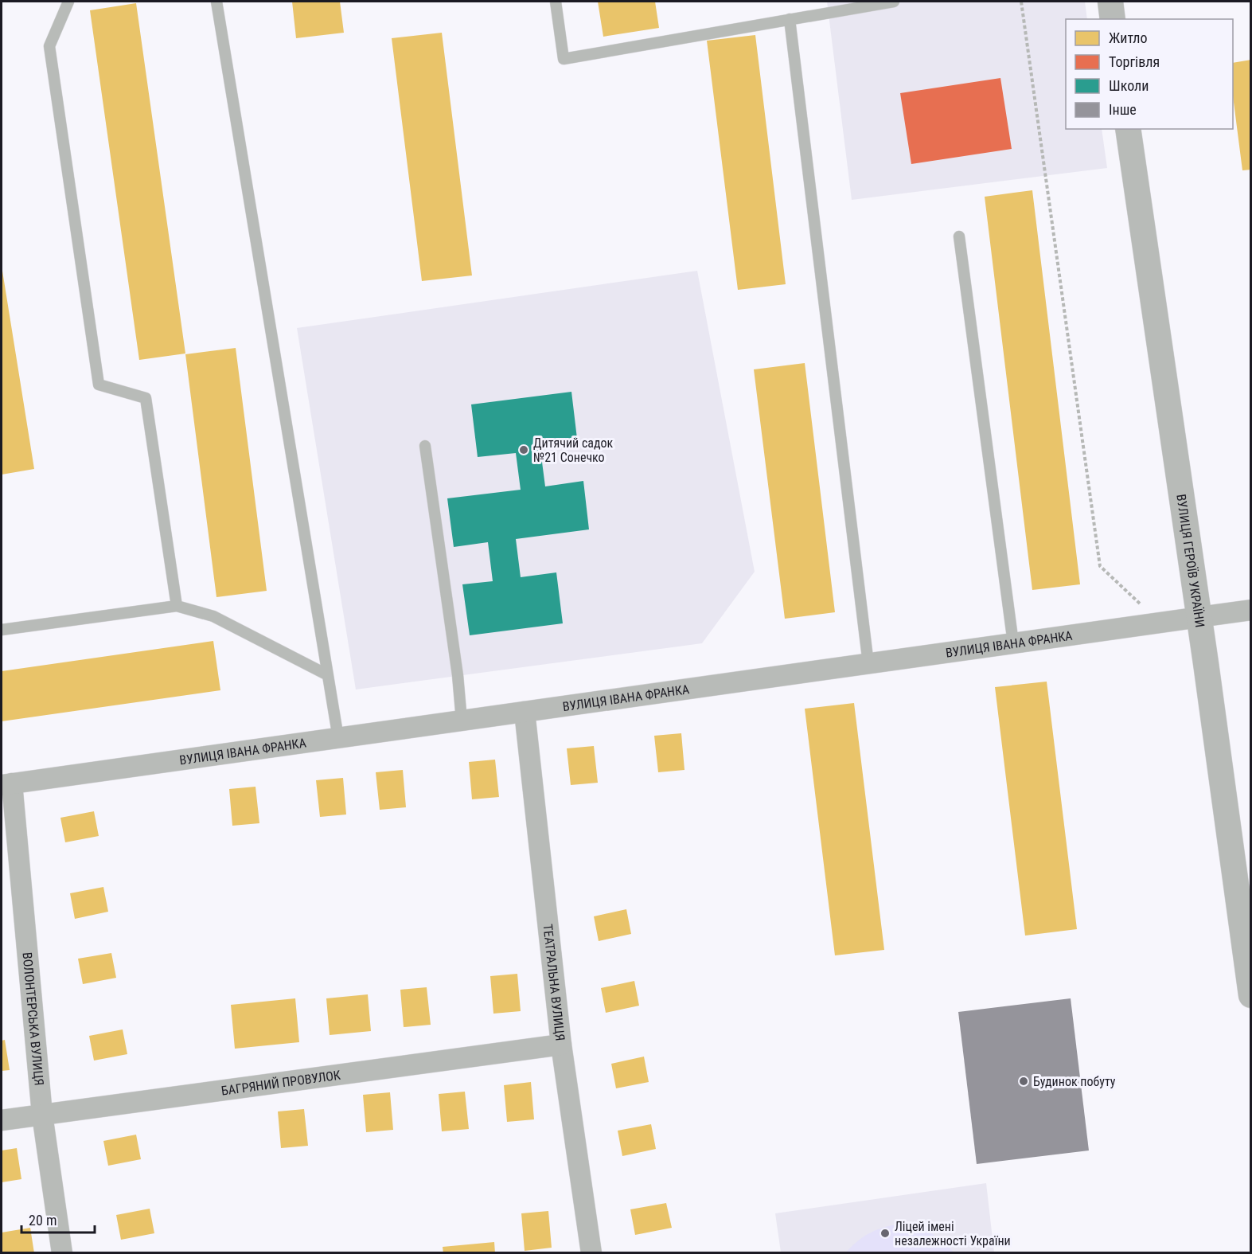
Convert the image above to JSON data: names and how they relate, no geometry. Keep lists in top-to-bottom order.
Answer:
{
  "streets": {
    "street": [
      "ВУЛИЦЯ ГЕРОЇВ УКРАЇНИ",
      "ВУЛИЦЯ ІВАНА ФРАНКА",
      "ТЕАТРАЛЬНА ВУЛИЦЯ",
      "ВОЛОНТЕРСЬКА ВУЛИЦЯ",
      "БАГРЯНИЙ ПРОВУЛОК"
    ]
  },
  "crossings": [
    ["ВУЛИЦЯ ГЕРОЇВ УКРАЇНИ", "ВУЛИЦЯ ІВАНА ФРАНКА"],
    ["ВУЛИЦЯ ІВАНА ФРАНКА", "ТЕАТРАЛЬНА ВУЛИЦЯ"],
    ["ВУЛИЦЯ ІВАНА ФРАНКА", "ВОЛОНТЕРСЬКА ВУЛИЦЯ"],
    ["ТЕАТРАЛЬНА ВУЛИЦЯ", "БАГРЯНИЙ ПРОВУЛОК"],
    ["ВОЛОНТЕРСЬКА ВУЛИЦЯ", "БАГРЯНИЙ ПРОВУЛОК"]
  ],
  "places": ["Дитячий садок №21 Сонечко", "Будинок побуту", "Ліцей імені незалежності України"],
  "legend": [
    "Житло",
    "Торгівля",
    "Школи",
    "Інше"
  ],
  "scale_bar": "20 m"
}
